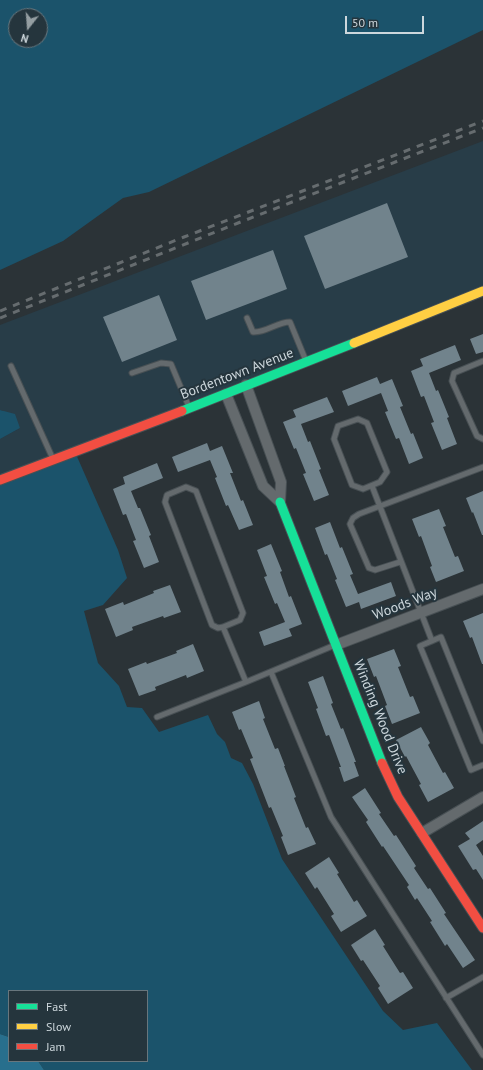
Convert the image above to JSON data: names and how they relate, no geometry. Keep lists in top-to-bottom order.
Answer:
{
  "streets": {
    "main road": ["Bordentown Avenue", "Winding Wood Drive"],
    "street": ["Woods Way"]
  },
  "crossings": [
    ["Bordentown Avenue", "Winding Wood Drive"],
    ["Woods Way", "Winding Wood Drive"]
  ],
  "legend": ["Fast", "Slow", "Jam"],
  "scale_bar": "50 m",
  "north": "bottom"
}
